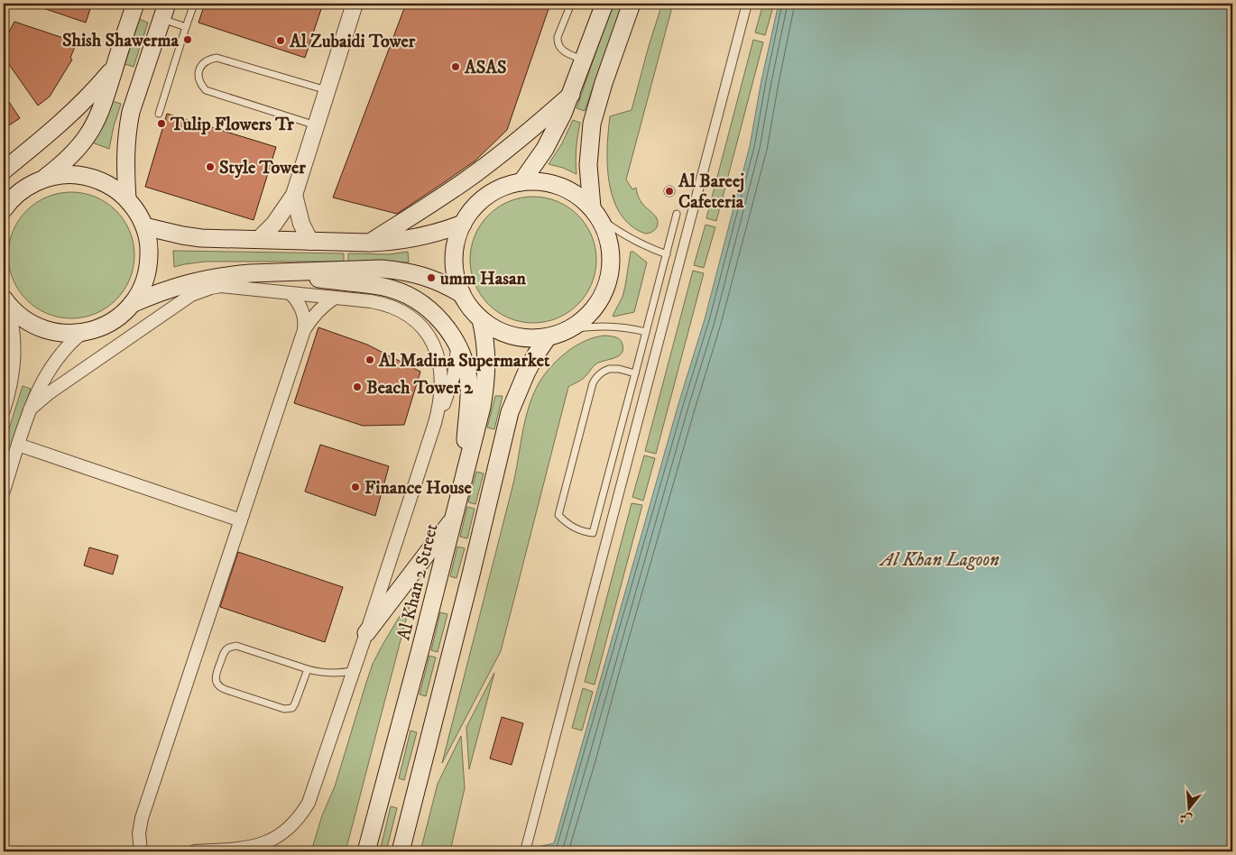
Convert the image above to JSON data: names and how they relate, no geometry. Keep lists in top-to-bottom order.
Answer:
{
  "streets": {
    "main road": ["Al Khan 2 Street"]
  },
  "water": ["Al Khan Lagoon"],
  "places": [
    "Shish Shawerma",
    "Al Zubaidi Tower",
    "ASAS",
    "Tulip Flowers Tr",
    "Style Tower",
    "Al Bareej Cafeteria",
    "umm Hasan",
    "Al Madina Supermarket",
    "Beach Tower 2",
    "Finance House"
  ],
  "north": "bottom"
}
